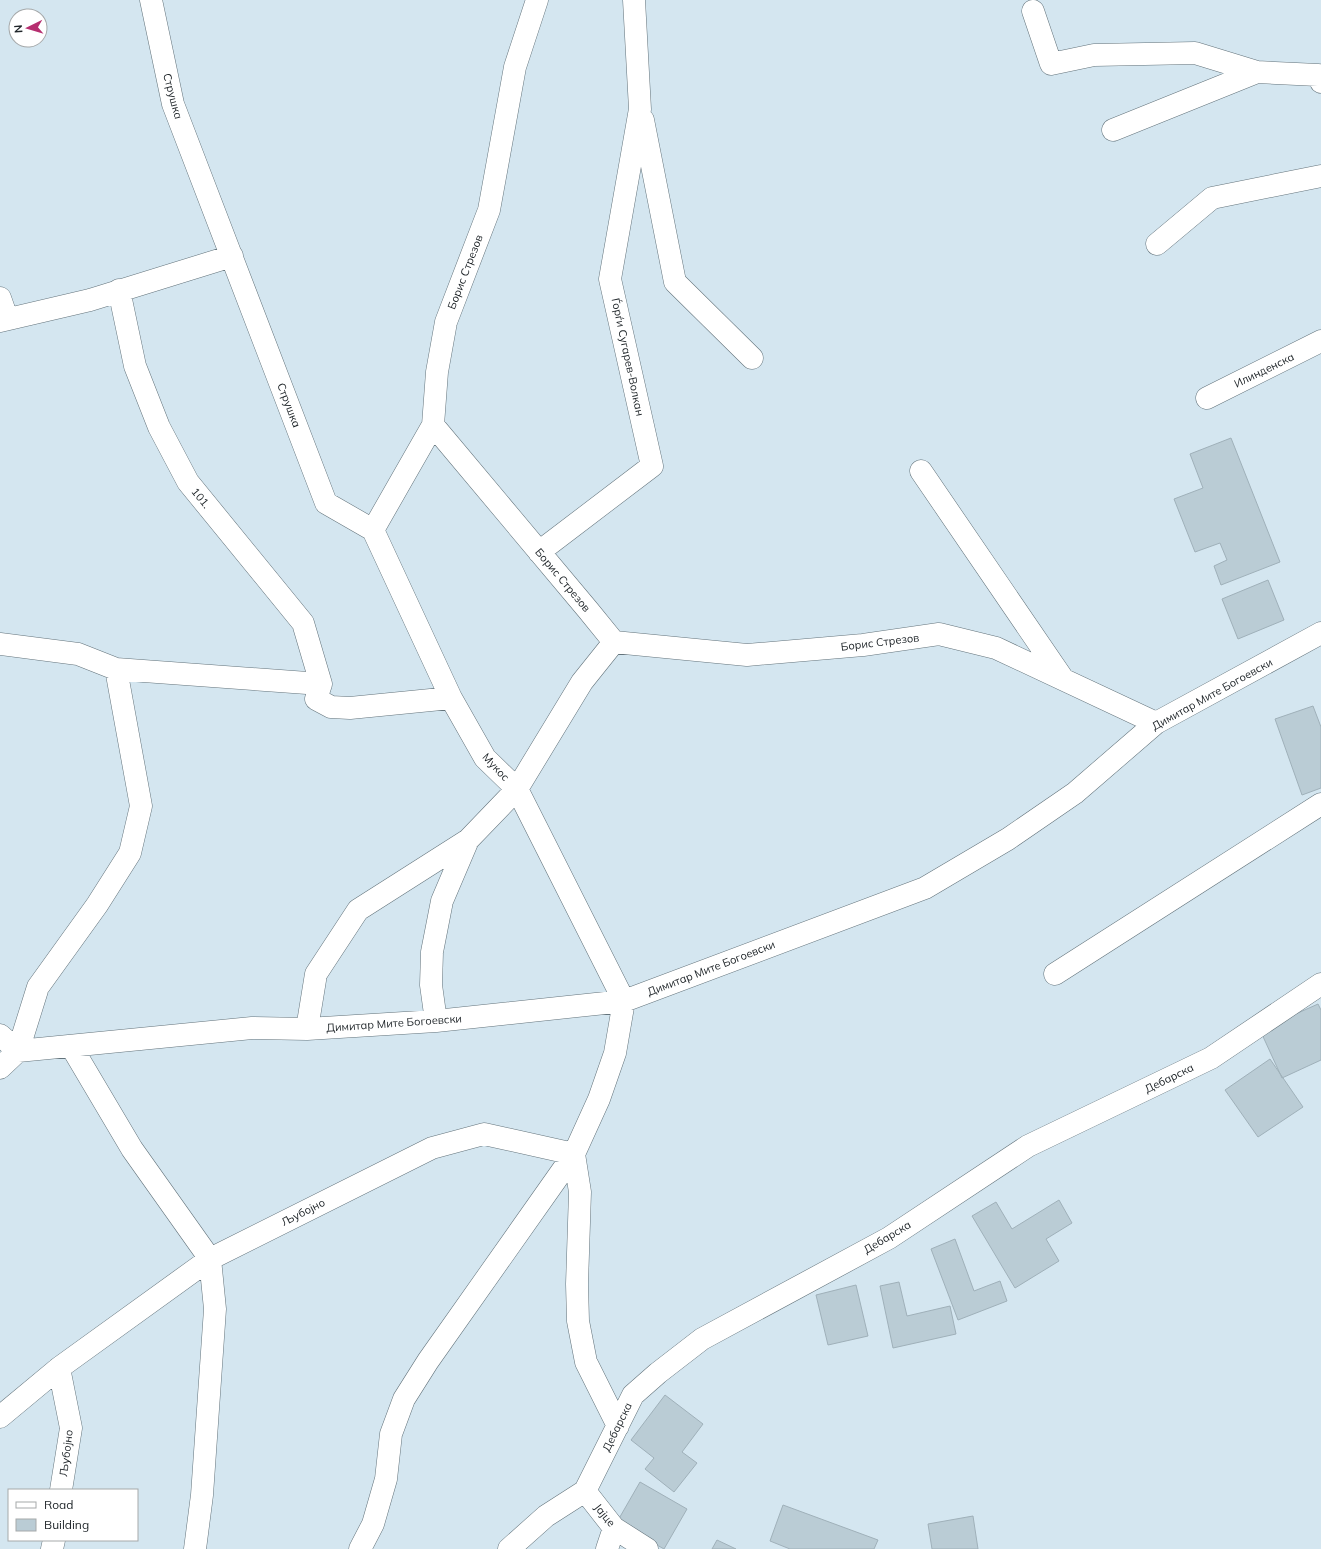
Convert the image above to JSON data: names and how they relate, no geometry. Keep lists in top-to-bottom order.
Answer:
{
  "streets": {
    "street": [
      "Струшка",
      "Борис Стрезов",
      "Ѓорѓи Сугарев-Волкан",
      "Илинденска",
      "101.",
      "Димитар Мите Богоевски",
      "Мукос",
      "Дебарска",
      "Љубојно",
      "Јајце"
    ]
  },
  "crossings": [
    ["Струшка", "Мукос"],
    ["Борис Стрезов", "Ѓорѓи Сугарев-Волкан"],
    ["Борис Стрезов", "Димитар Мите Богоевски"],
    ["Димитар Мите Богоевски", "Мукос"],
    ["Дебарска", "Јајце"]
  ],
  "legend": ["Road", "Building"],
  "north": "left"
}
